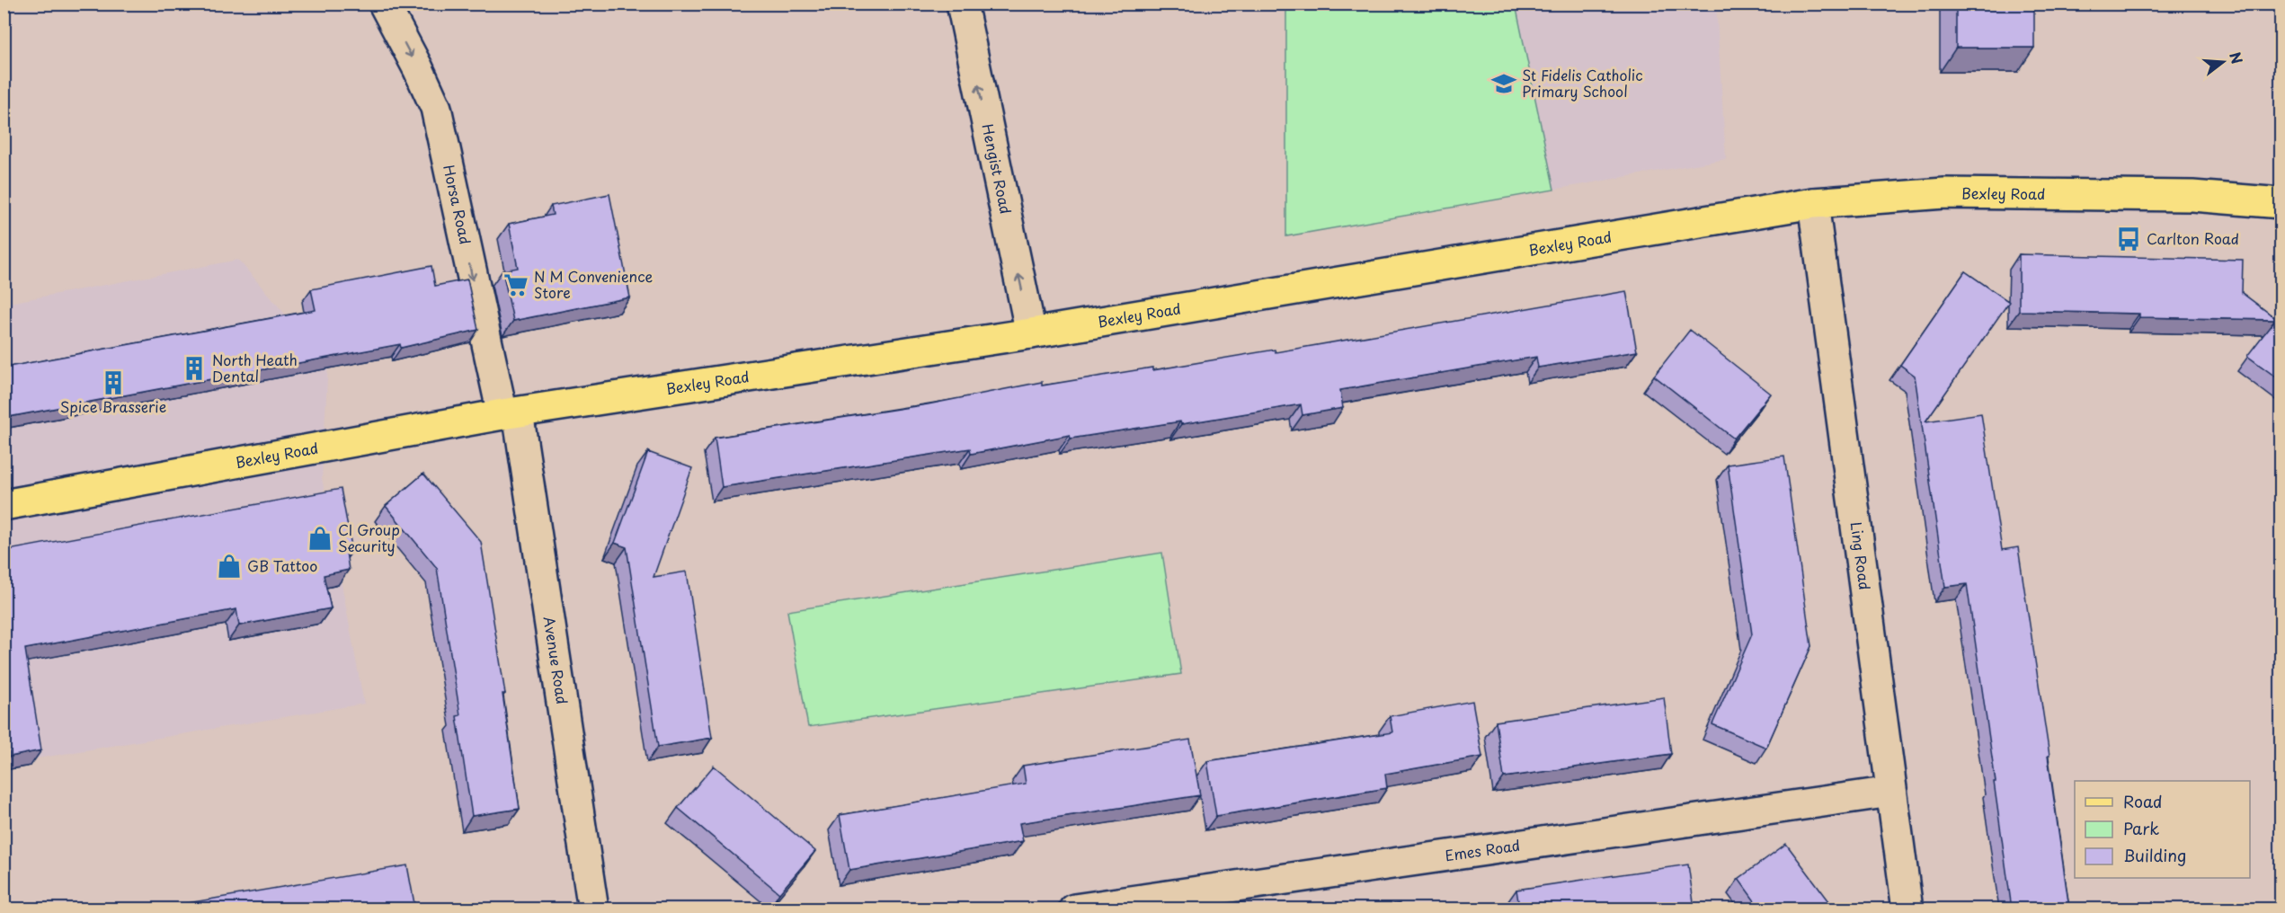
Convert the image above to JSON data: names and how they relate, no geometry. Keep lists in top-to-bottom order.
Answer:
{
  "streets": {
    "main road": ["Bexley Road"],
    "street": [
      "Hengist Road",
      "Horsa Road",
      "Ling Road",
      "Avenue Road",
      "Emes Road"
    ]
  },
  "crossings": [
    ["Hengist Road", "Bexley Road"],
    ["Bexley Road", "Horsa Road"],
    ["Bexley Road", "Ling Road"],
    ["Bexley Road", "Avenue Road"],
    ["Horsa Road", "Avenue Road"],
    ["Ling Road", "Emes Road"]
  ],
  "one_way": ["Hengist Road", "Horsa Road"],
  "places": {
    "school or university": ["St Fidelis Catholic Primary School"],
    "bus stop": ["Carlton Road"],
    "supermarket": ["N M Convenience Store"],
    "building": ["North Heath Dental", "Spice Brasserie"],
    "shop": ["CI Group Security", "GB Tattoo"]
  },
  "legend": ["Road", "Park", "Building"],
  "north": "right"
}
